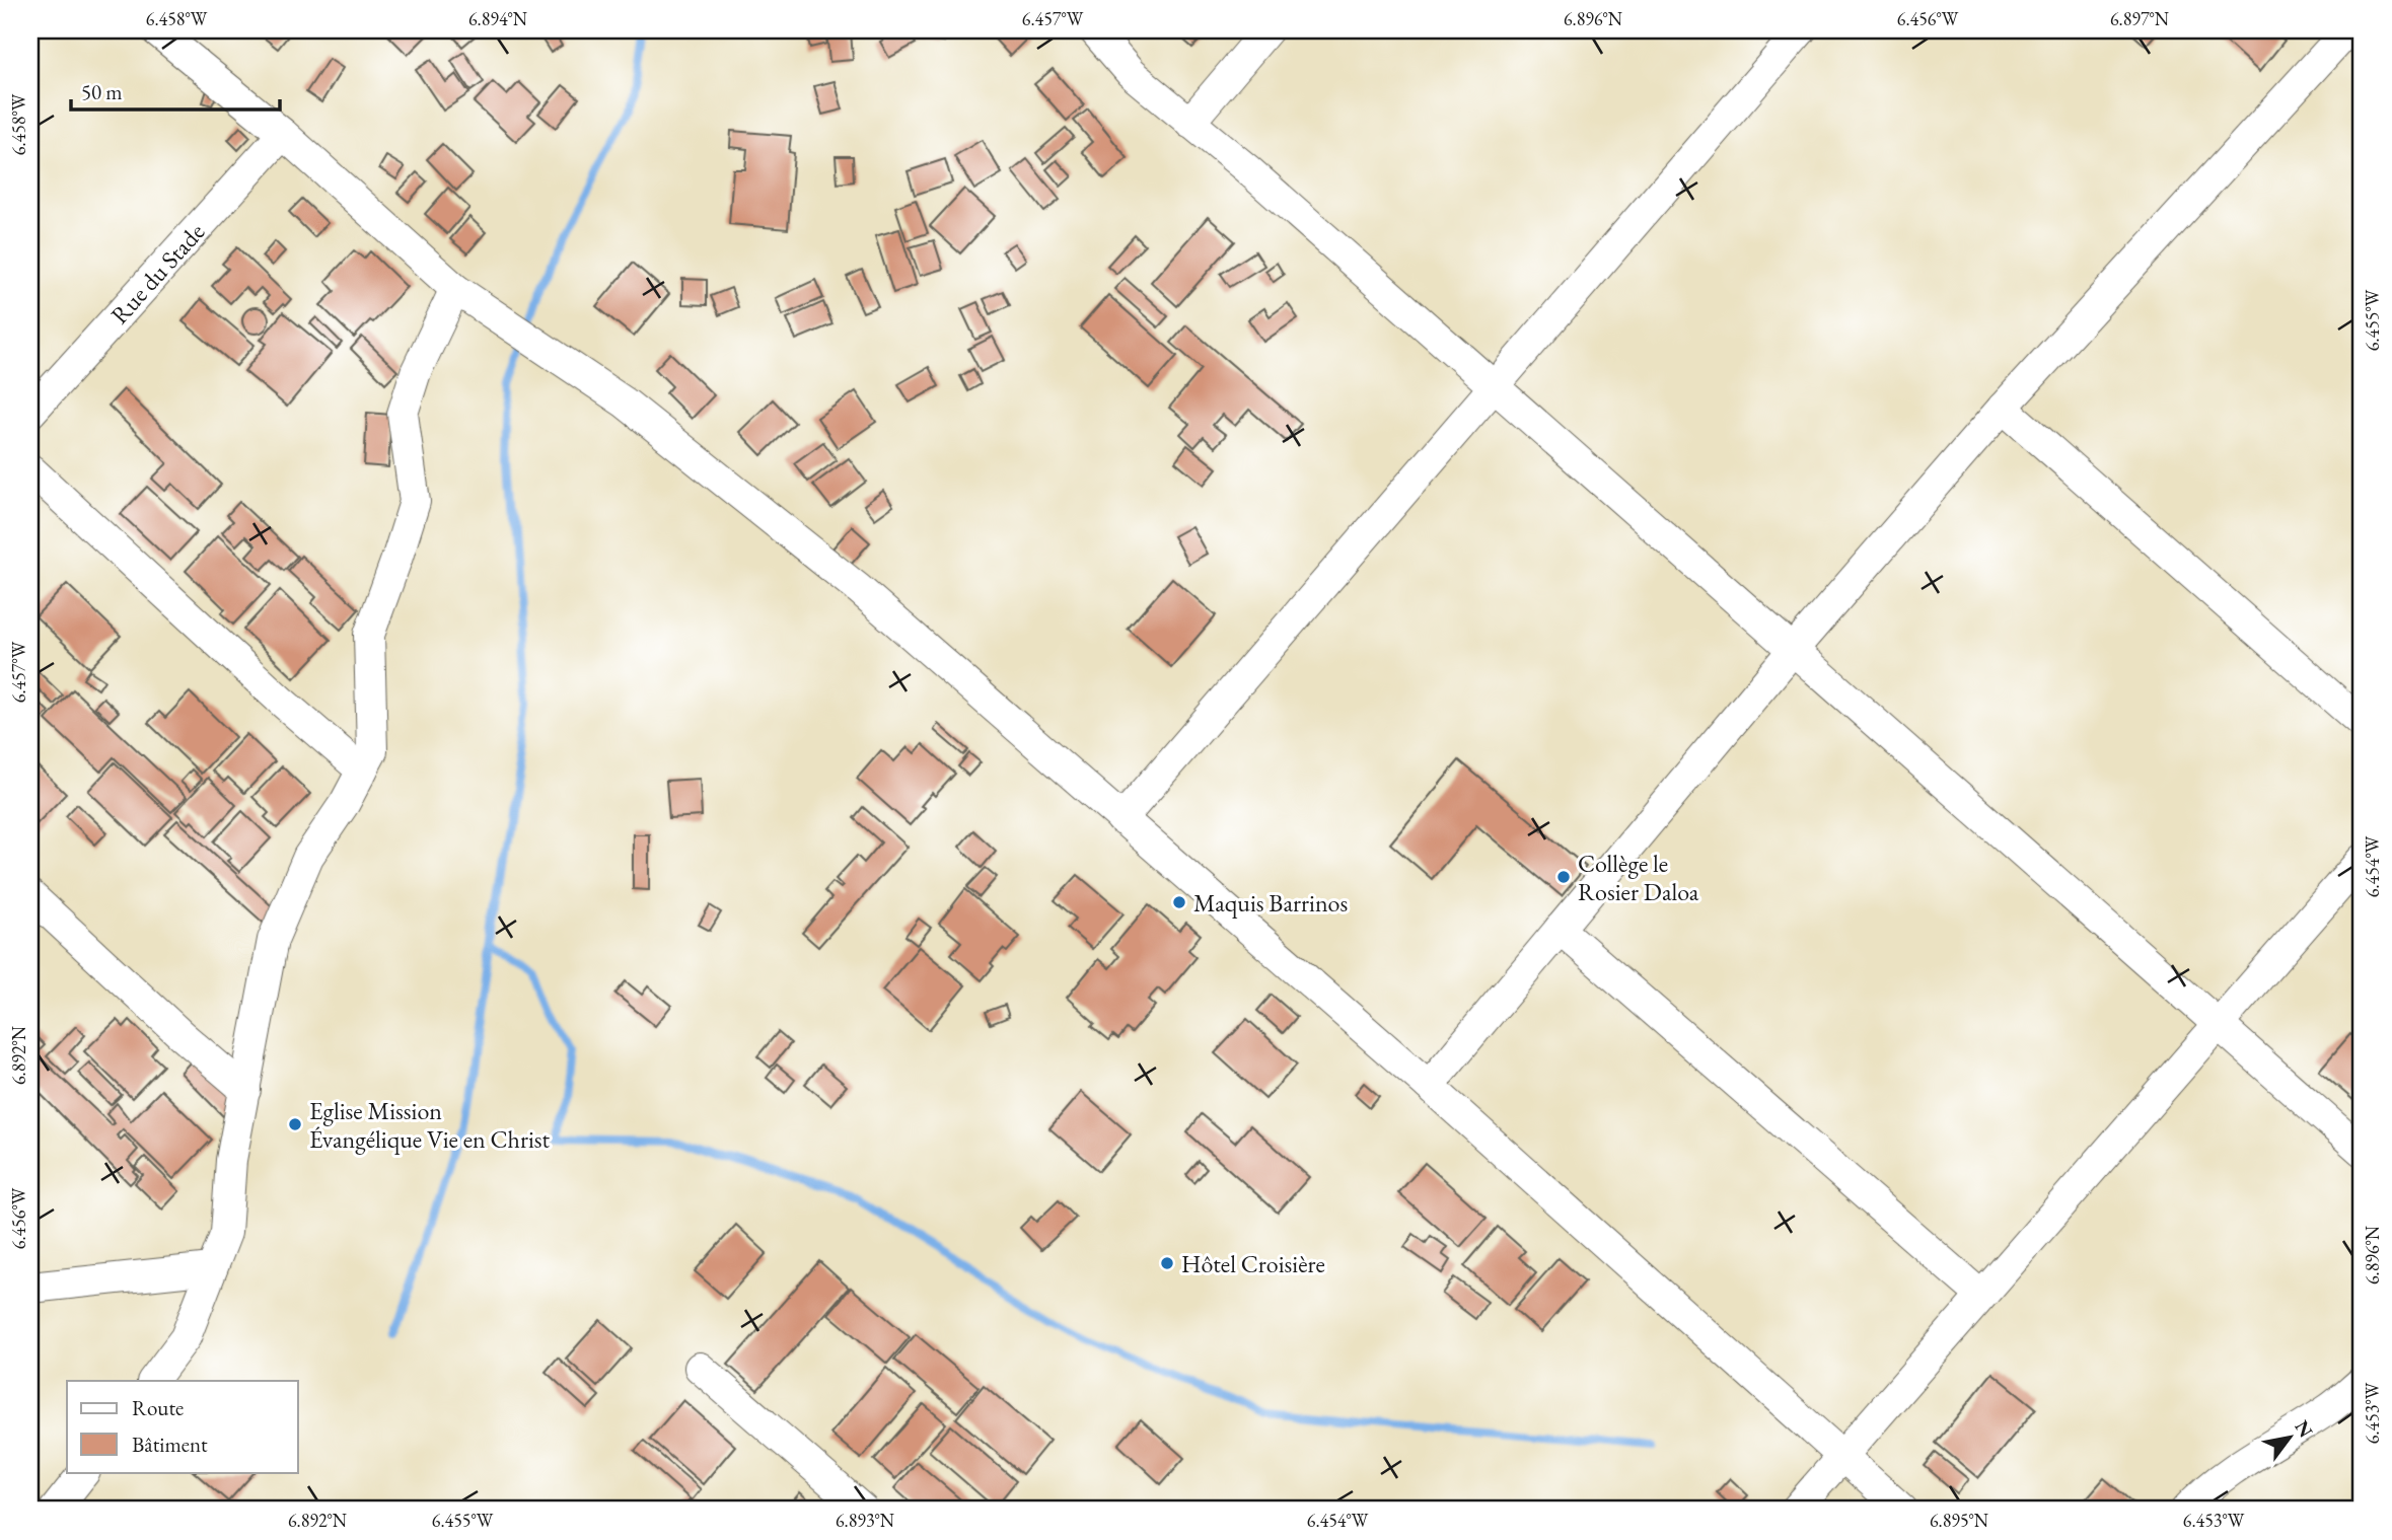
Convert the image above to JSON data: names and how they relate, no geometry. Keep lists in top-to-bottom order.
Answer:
{
  "streets": {
    "street": ["Rue du Stade"]
  },
  "places": [
    "Collège le Rosier Daloa",
    "Maquis Barrinos",
    "Eglise Mission Évangélique Vie en Christ",
    "Hôtel Croisière"
  ],
  "legend": ["Route", "Bâtiment"],
  "scale_bar": "50 m",
  "north": "top right",
  "coordinates": [
    "6.458°W",
    "6.894°N",
    "6.457°W",
    "6.896°N",
    "6.456°W",
    "6.897°N",
    "6.455°W",
    "6.454°W",
    "6.892°N",
    "6.453°W",
    "6.893°N",
    "6.895°N"
  ]
}
